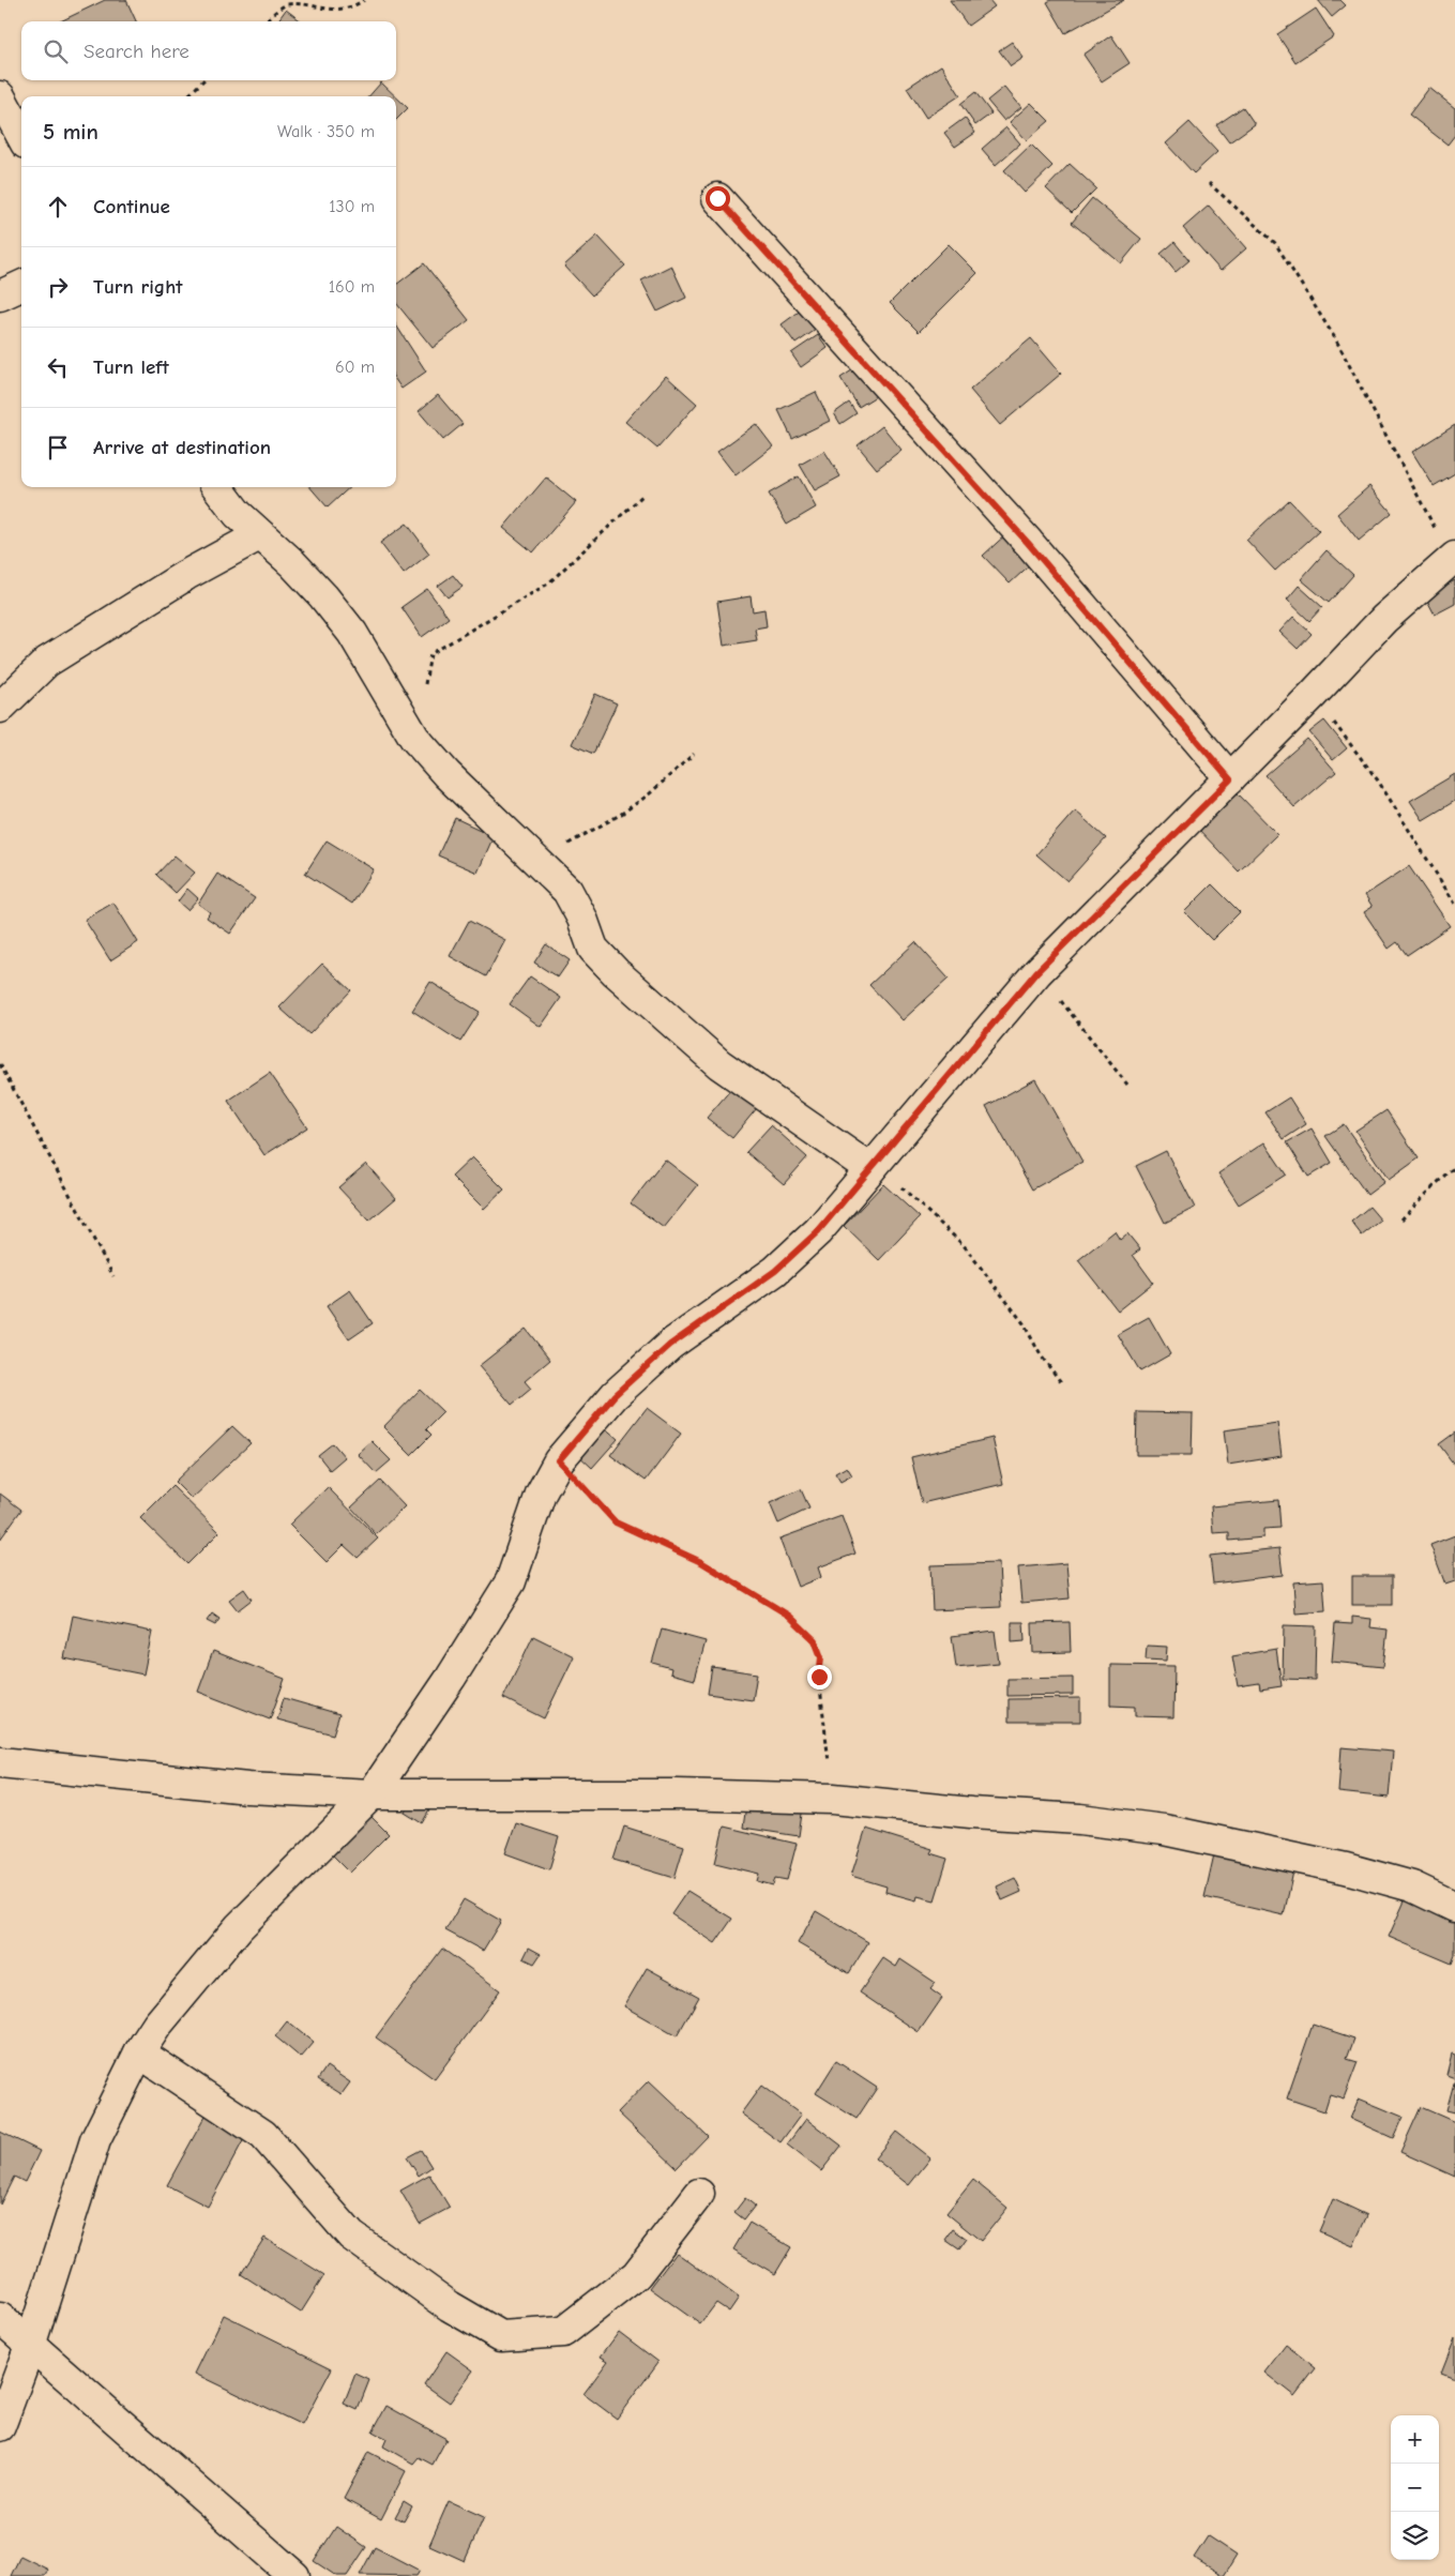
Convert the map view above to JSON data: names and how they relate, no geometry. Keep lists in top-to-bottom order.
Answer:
{
  "page": {
    "search": "Search here",
    "heading": ["5 min", "Walk · 350 m"],
    "list": [
      ["Continue", "130 m"],
      ["Turn right", "160 m"],
      ["Turn left", "60 m"],
      "Arrive at destination"
    ],
    "map_buttons": ["+", "−"]
  }
}
